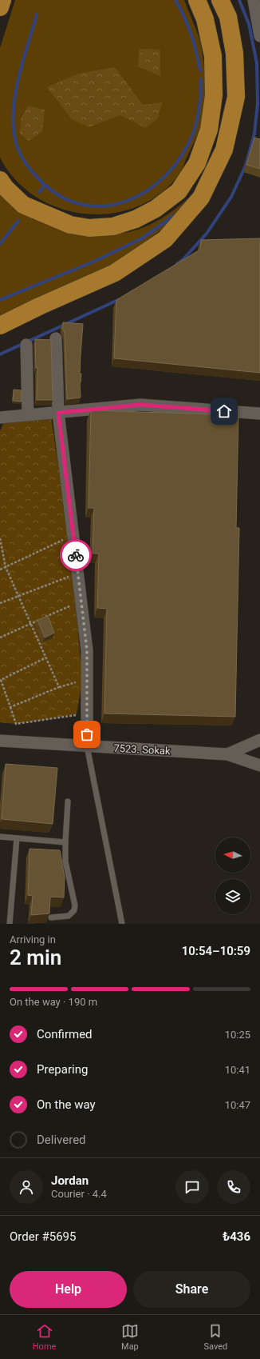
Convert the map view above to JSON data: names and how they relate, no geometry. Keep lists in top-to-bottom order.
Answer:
{
  "streets": {
    "street": ["7523. Sokak"]
  },
  "north": "left",
  "page": {
    "heading": ["2 min", "Arriving in", "10:54–10:59"],
    "panel": [
      "Jordan",
      "Courier · 4.4",
      "Order #5695",
      "₺436"
    ],
    "bar": "On the way · 190 m",
    "list": [
      ["Confirmed", "10:25"],
      ["Preparing", "10:41"],
      ["On the way", "10:47"],
      "Delivered"
    ],
    "buttons": ["Help", "Share"],
    "tabs": ["Home", "Map", "Saved"]
  }
}
